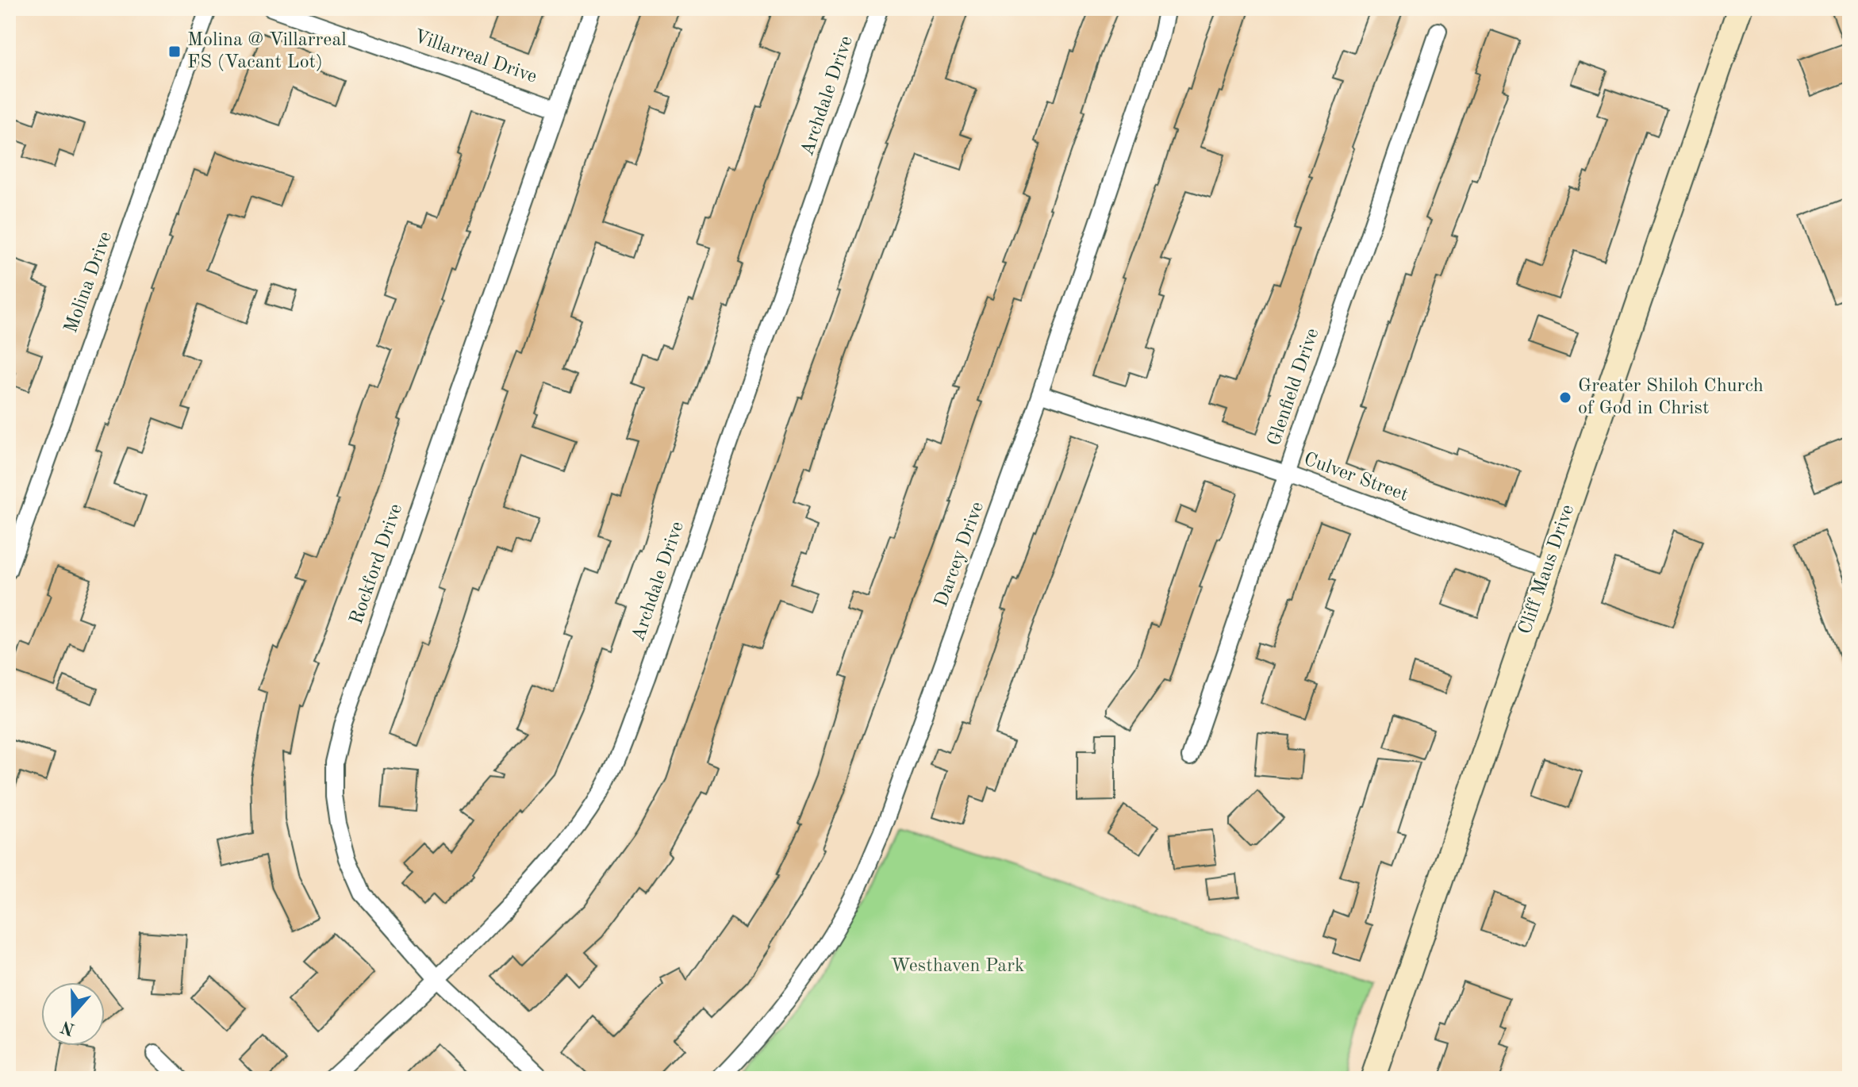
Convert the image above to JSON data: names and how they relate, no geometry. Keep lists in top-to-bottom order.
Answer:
{
  "streets": {
    "street": [
      "Villarreal Drive",
      "Archdale Drive",
      "Molina Drive",
      "Glenfield Drive",
      "Culver Street",
      "Darcey Drive",
      "Rockford Drive",
      "Cliff Maus Drive"
    ]
  },
  "crossings": [
    ["Villarreal Drive", "Rockford Drive"],
    ["Archdale Drive", "Rockford Drive"],
    ["Glenfield Drive", "Culver Street"],
    ["Culver Street", "Darcey Drive"],
    ["Culver Street", "Cliff Maus Drive"]
  ],
  "parks": ["Westhaven Park"],
  "places": {
    "transit": ["Molina @ Villarreal FS (Vacant Lot)"],
    "other": ["Greater Shiloh Church of God in Christ"]
  },
  "north": "bottom"
}
